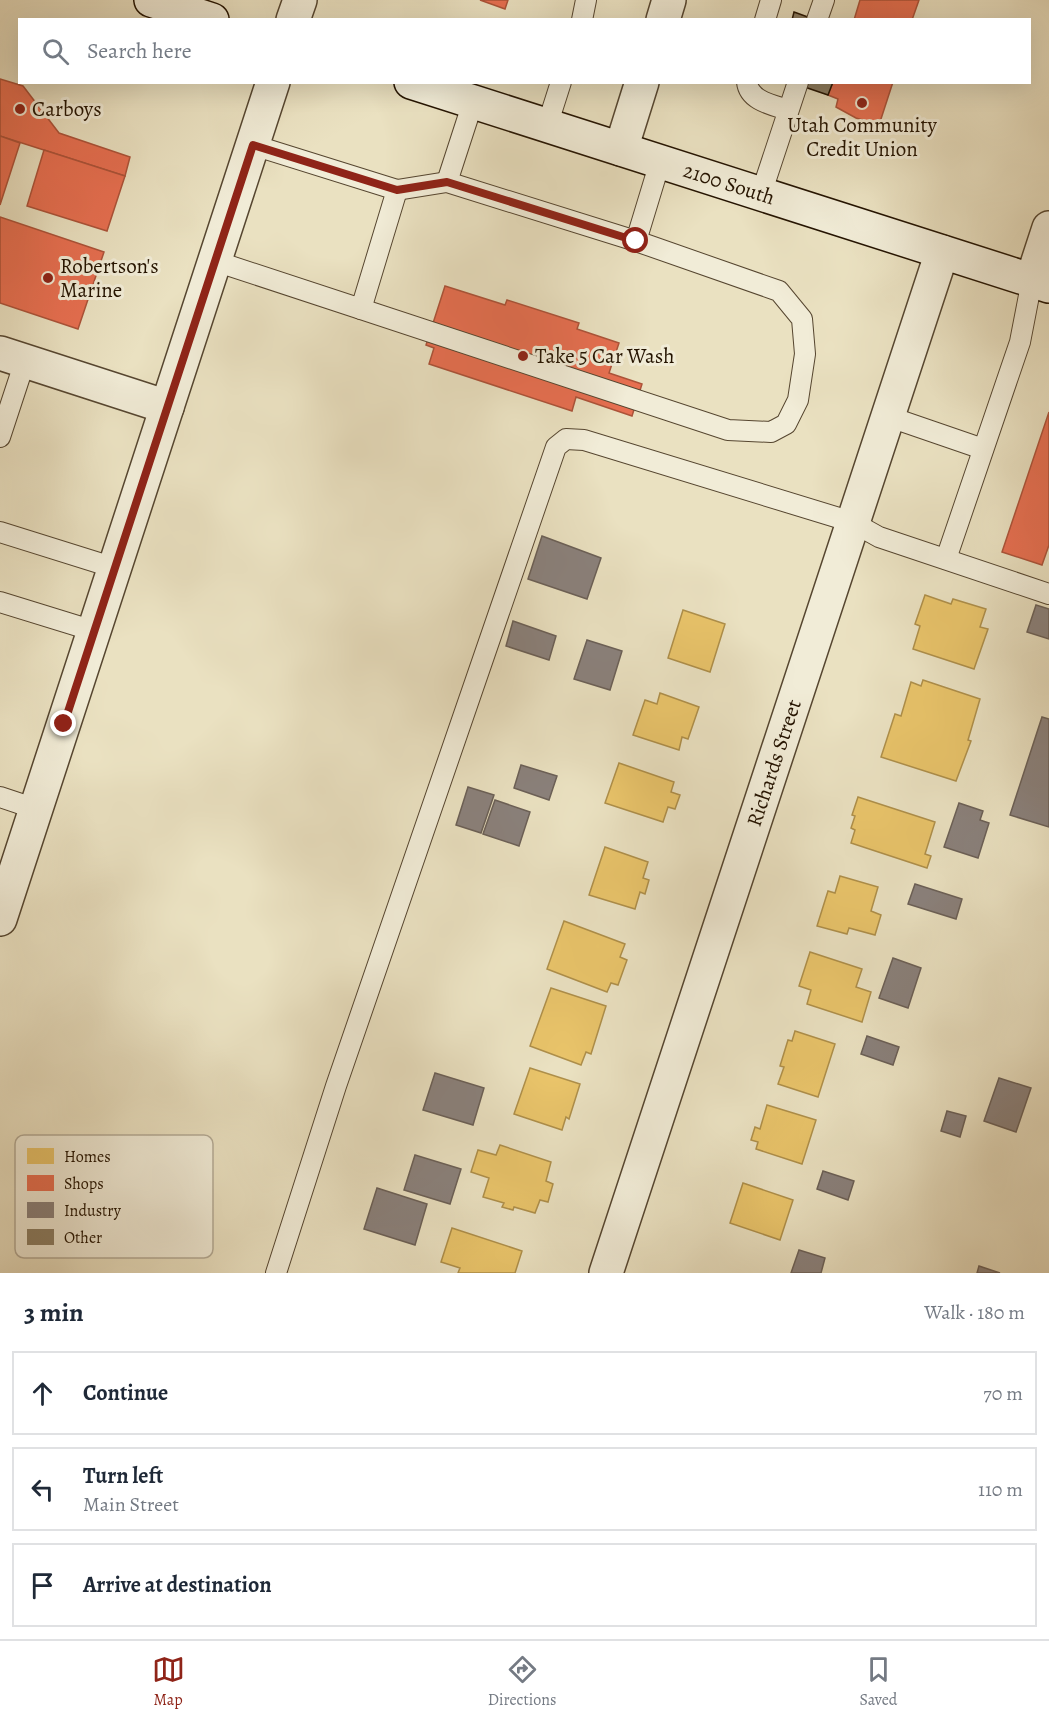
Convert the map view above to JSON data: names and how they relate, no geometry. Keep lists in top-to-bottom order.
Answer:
{
  "streets": {
    "street": ["2100 South", "Richards Street"]
  },
  "crossings": [
    ["2100 South", "Richards Street"]
  ],
  "places": [
    "Utah Community Credit Union",
    "Carboys",
    "Robertson's Marine",
    "Take 5 Car Wash"
  ],
  "legend": [
    "Homes",
    "Shops",
    "Industry",
    "Other"
  ],
  "page": {
    "search": "Search here",
    "heading": ["3 min", "Walk · 180 m"],
    "list": [
      ["Continue", "70 m"],
      ["Turn left", "Main Street", "110 m"],
      "Arrive at destination"
    ],
    "nav": ["Map", "Directions", "Saved"]
  }
}
